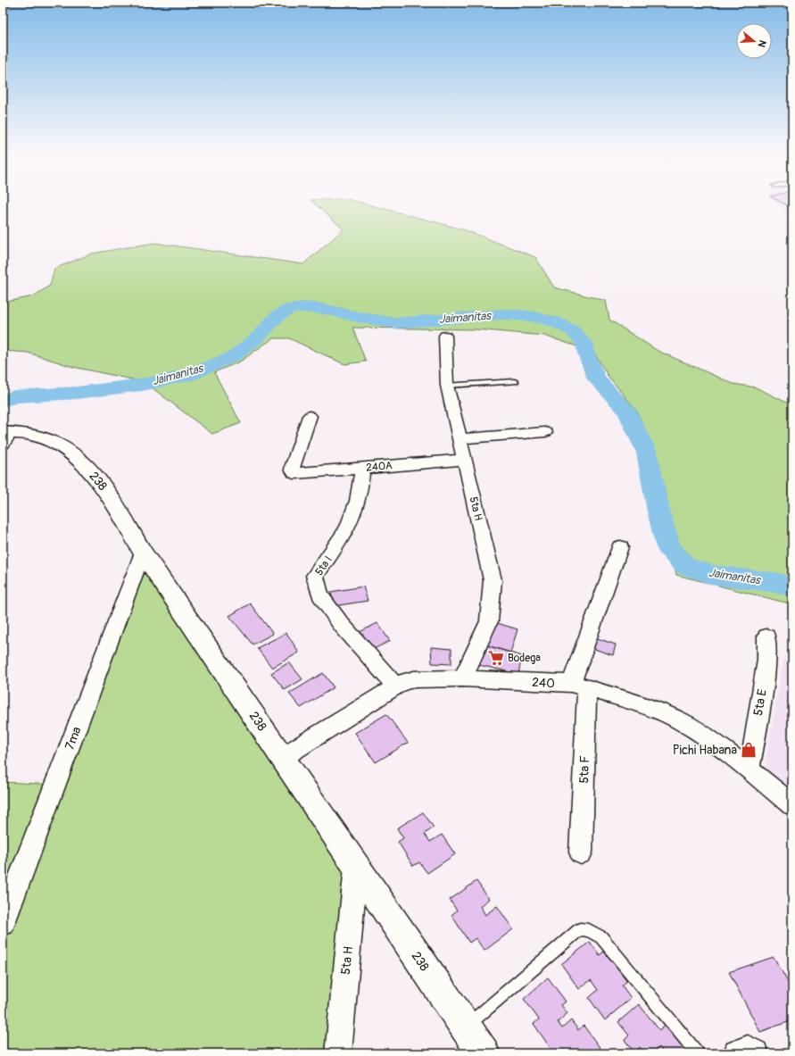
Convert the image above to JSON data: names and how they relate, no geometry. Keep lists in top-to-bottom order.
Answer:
{
  "streets": {
    "street": [
      "240A",
      "238",
      "5ta H",
      "5ta I",
      "240",
      "5ta E",
      "7ma",
      "5ta F"
    ]
  },
  "crossings": [
    ["240A", "5ta H"],
    ["240A", "5ta I"],
    ["238", "5ta H"],
    ["238", "240"],
    ["238", "7ma"],
    ["5ta H", "240"],
    ["5ta I", "240"],
    ["240", "5ta E"],
    ["240", "5ta F"]
  ],
  "water": ["Jaimanitas"],
  "places": {
    "supermarket": ["Bodega"],
    "shop": ["Pichi Habana"]
  },
  "north": "right"
}
